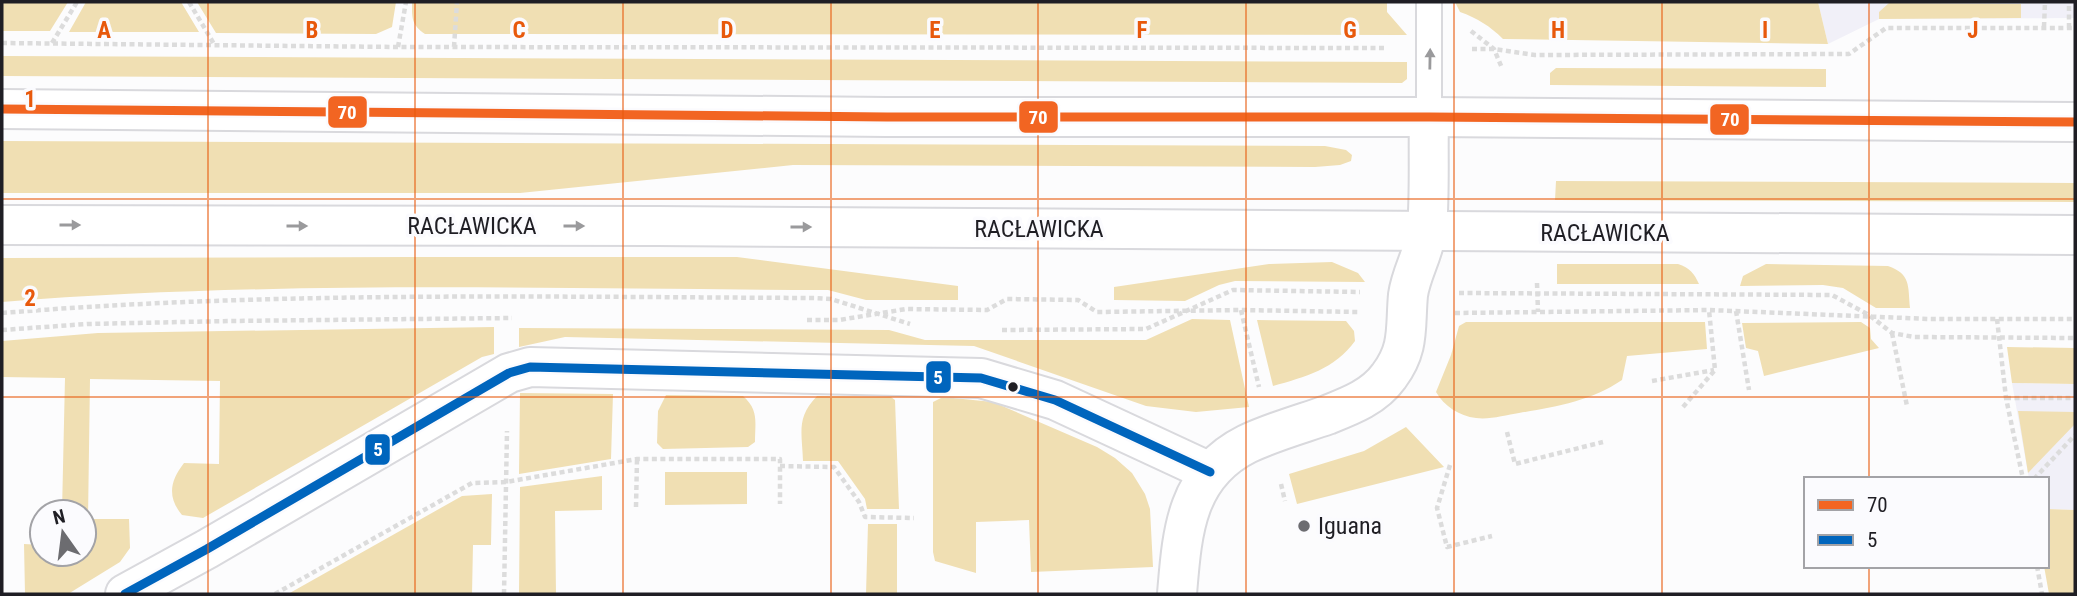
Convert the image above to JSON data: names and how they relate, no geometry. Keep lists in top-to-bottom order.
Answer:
{
  "streets": {
    "street": ["RACŁAWICKA"]
  },
  "places": ["Iguana"],
  "lines": ["transit line 70", "transit line 5"],
  "legend": ["70", "5"],
  "north": "top",
  "grid": {
    "columns": [
      "A",
      "B",
      "C",
      "D",
      "E",
      "F",
      "G",
      "H",
      "I",
      "J"
    ],
    "rows": ["1", "2"]
  }
}
